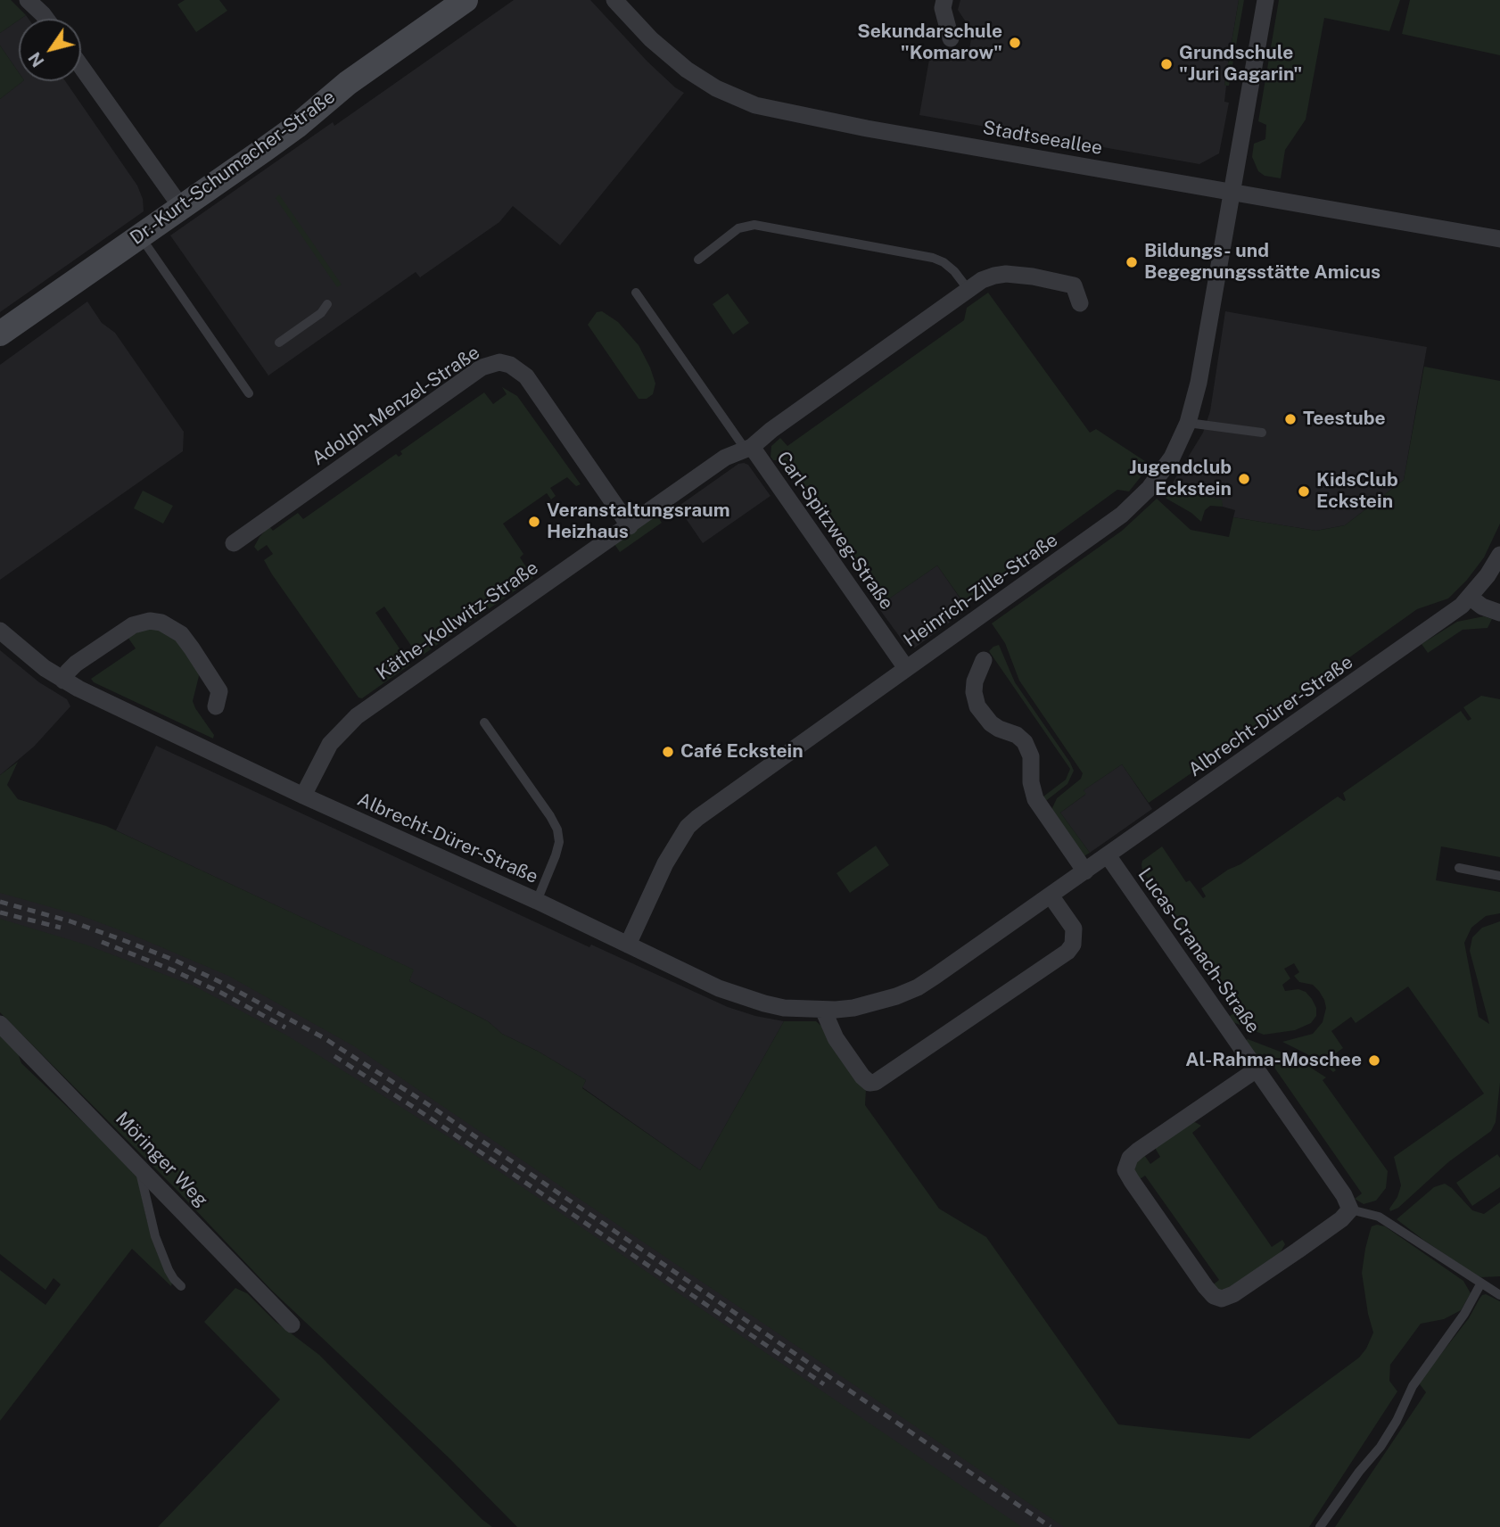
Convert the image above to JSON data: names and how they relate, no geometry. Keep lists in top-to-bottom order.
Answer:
{
  "streets": {
    "street": [
      "Stadtseeallee",
      "Dr.-Kurt-Schumacher-Straße",
      "Adolph-Menzel-Straße",
      "Carl-Spitzweg-Straße",
      "Heinrich-Zille-Straße",
      "Käthe-Kollwitz-Straße",
      "Albrecht-Dürer-Straße",
      "Lucas-Cranach-Straße",
      "Möringer Weg"
    ]
  },
  "crossings": [
    ["Stadtseeallee", "Heinrich-Zille-Straße"],
    ["Adolph-Menzel-Straße", "Käthe-Kollwitz-Straße"],
    ["Carl-Spitzweg-Straße", "Heinrich-Zille-Straße"],
    ["Carl-Spitzweg-Straße", "Käthe-Kollwitz-Straße"],
    ["Heinrich-Zille-Straße", "Albrecht-Dürer-Straße"],
    ["Käthe-Kollwitz-Straße", "Albrecht-Dürer-Straße"],
    ["Albrecht-Dürer-Straße", "Lucas-Cranach-Straße"]
  ],
  "places": [
    "Sekundarschule \"Komarow\"",
    "Grundschule \"Juri Gagarin\"",
    "Bildungs- und Begegnungsstätte Amicus",
    "Teestube",
    "Jugendclub Eckstein",
    "KidsClub Eckstein",
    "Veranstaltungsraum Heizhaus",
    "Café Eckstein",
    "Al-Rahma-Moschee"
  ],
  "north": "bottom left"
}
